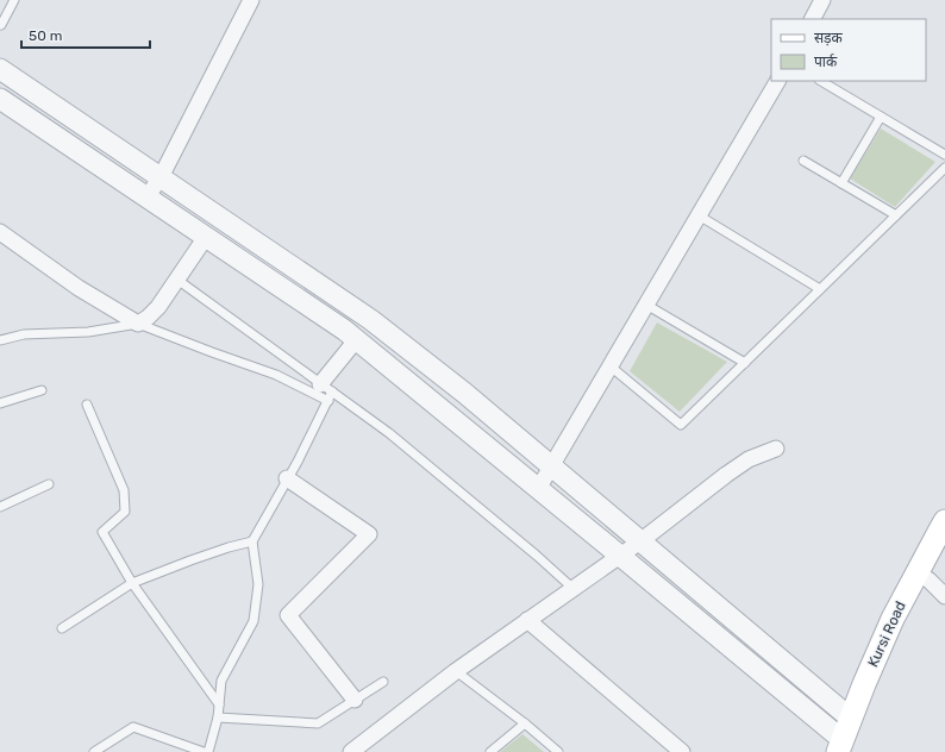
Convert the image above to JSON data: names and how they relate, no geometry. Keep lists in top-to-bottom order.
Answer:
{
  "streets": {
    "main road": ["Kursi Road"]
  },
  "legend": ["सड़क", "पार्क"],
  "scale_bar": "50 m"
}
